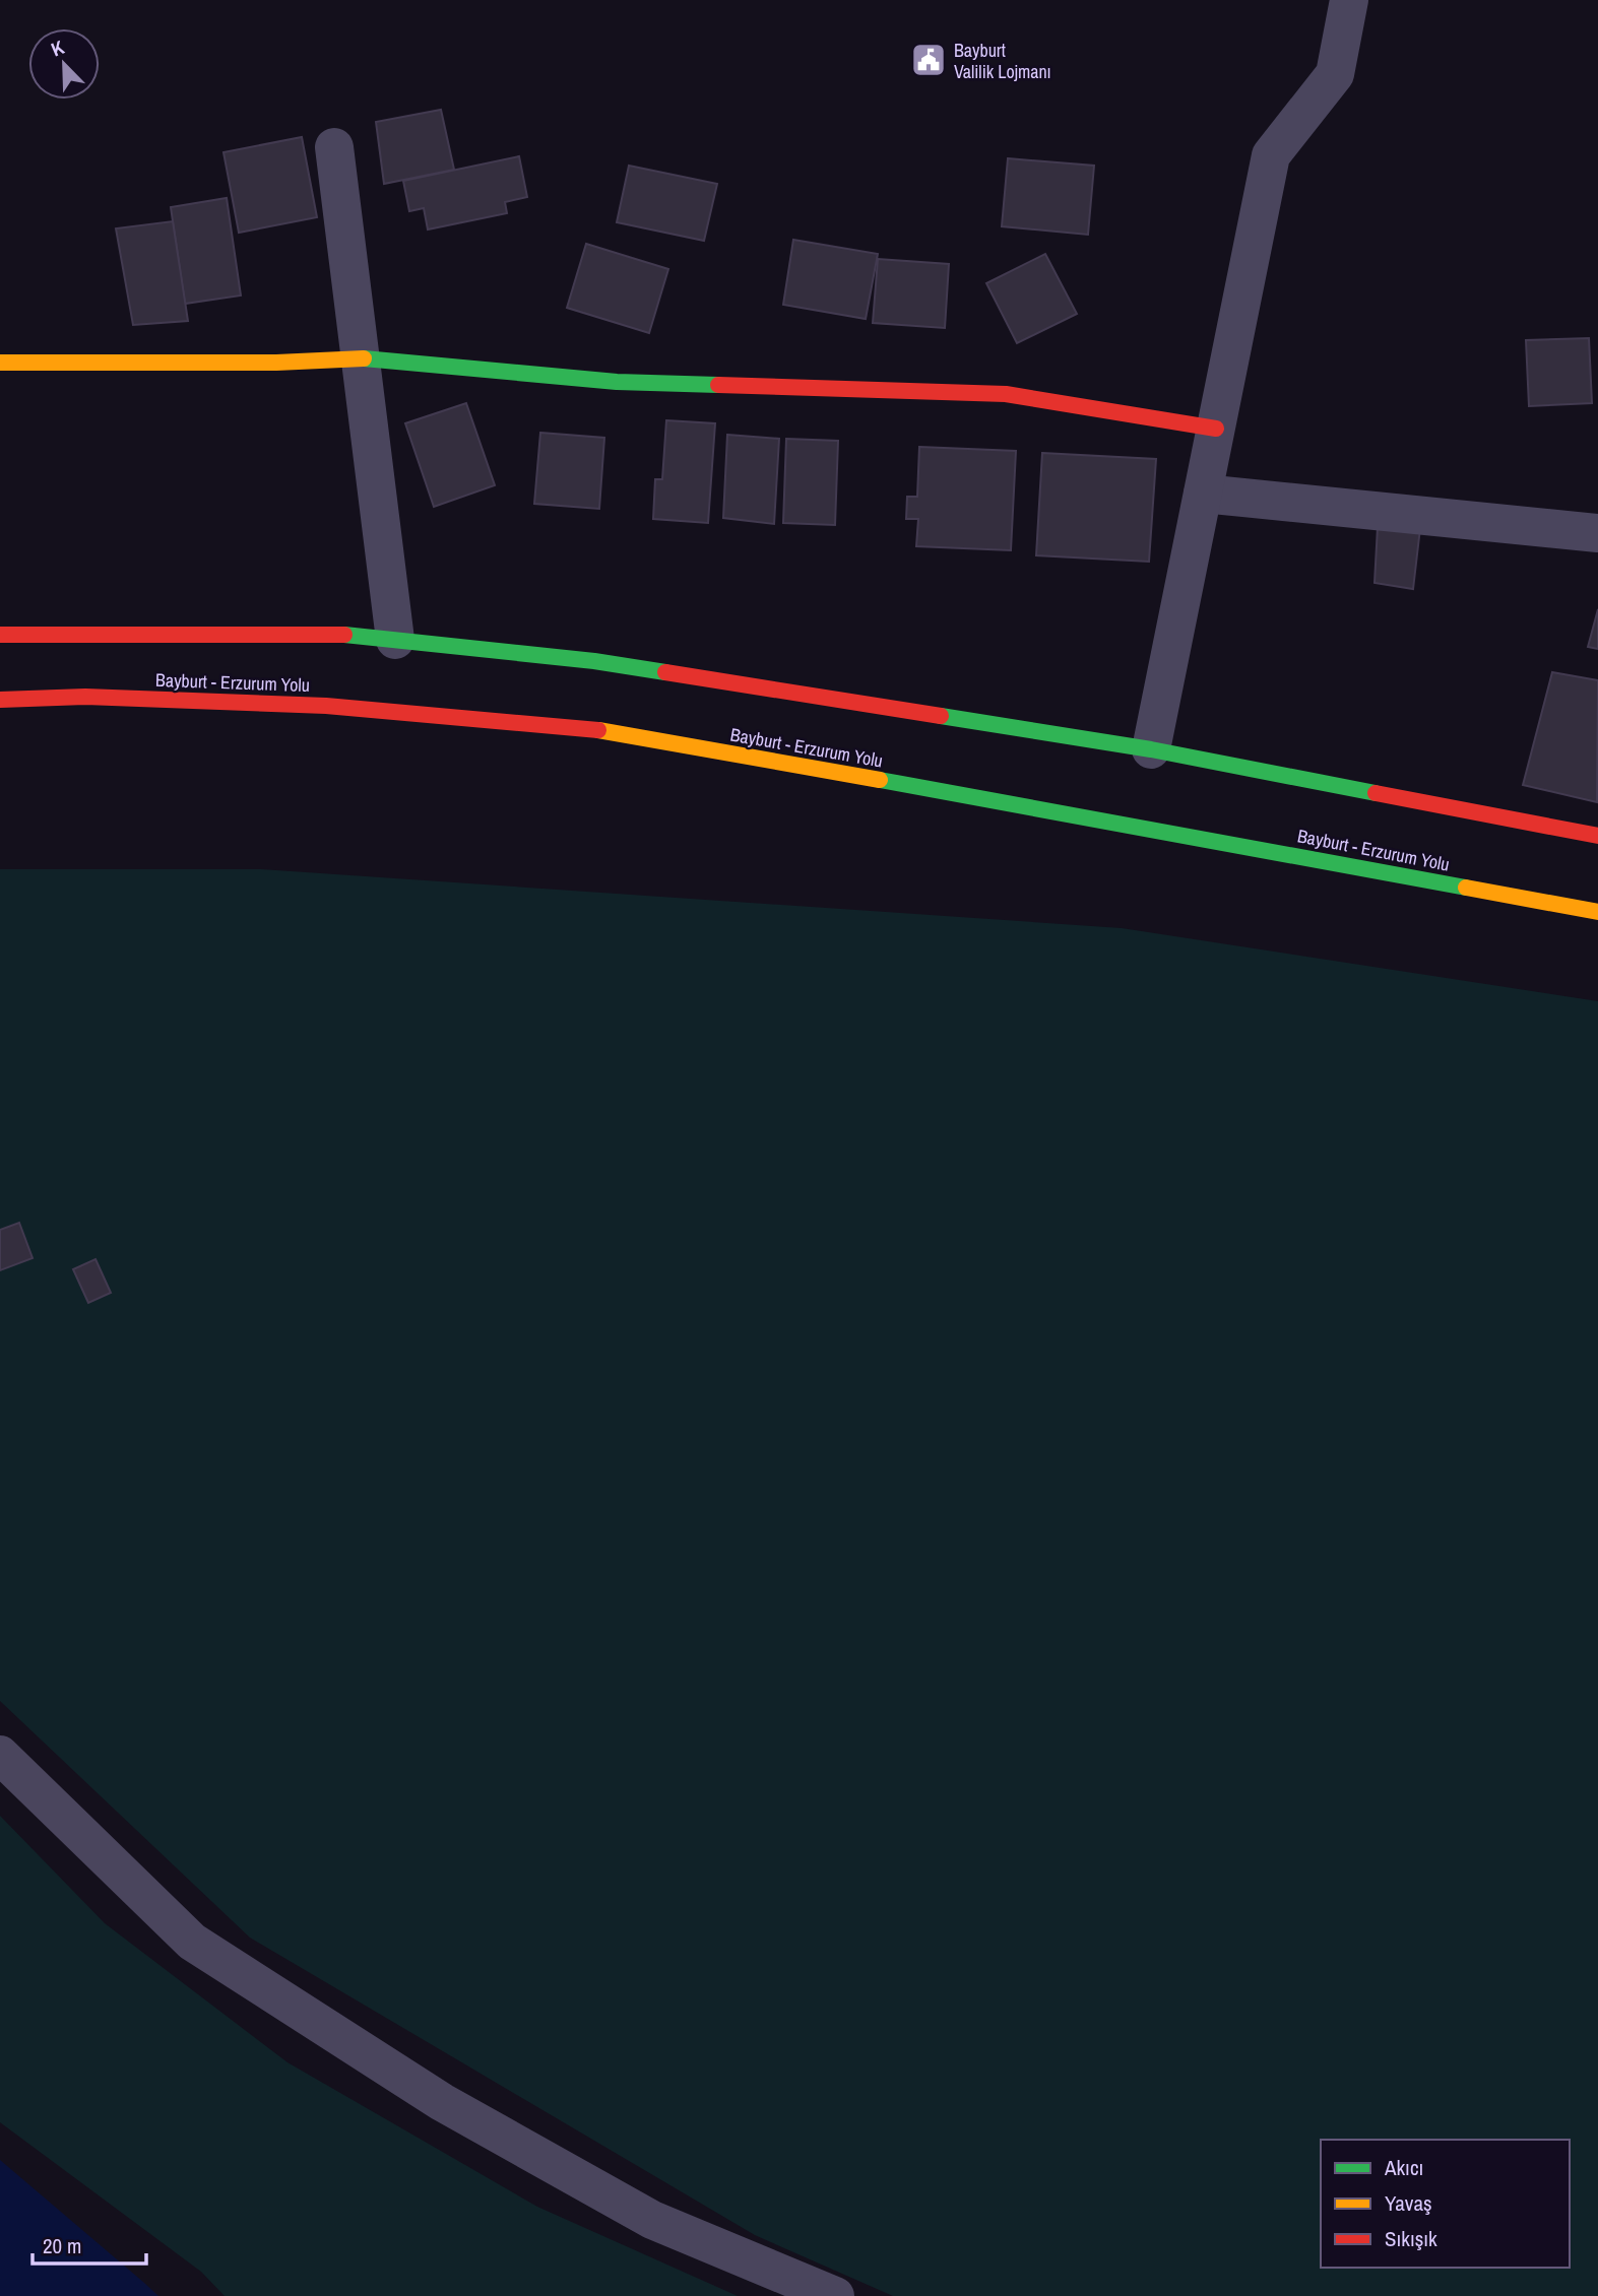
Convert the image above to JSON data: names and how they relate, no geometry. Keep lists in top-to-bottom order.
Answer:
{
  "streets": {
    "main road": ["Bayburt - Erzurum Yolu"]
  },
  "places": {
    "public building": ["Bayburt Valilik Lojmanı"]
  },
  "legend": ["Akıcı", "Yavaş", "Sıkışık"],
  "scale_bar": "20 m",
  "north": "top left"
}
